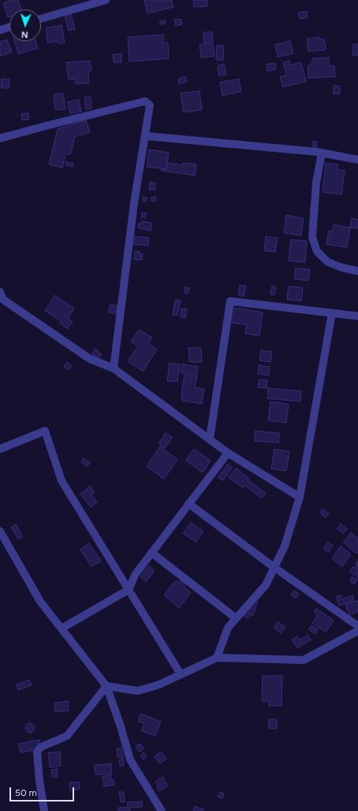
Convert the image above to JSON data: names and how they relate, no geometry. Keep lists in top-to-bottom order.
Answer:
{
  "scale_bar": "50 m",
  "north": "bottom"
}
